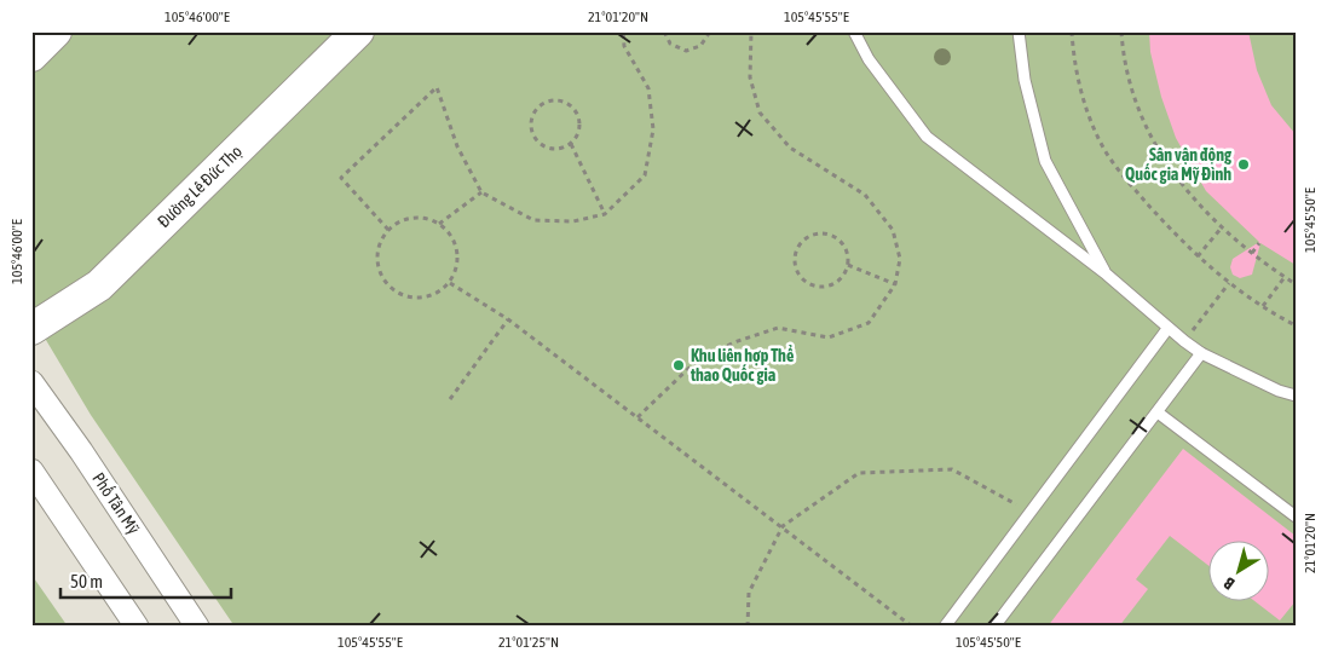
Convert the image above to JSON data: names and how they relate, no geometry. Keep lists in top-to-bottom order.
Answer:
{
  "streets": {
    "main road": ["Đường Lê Đức Thọ"],
    "street": ["Phố Tân Mỹ"]
  },
  "places": ["Sân vận động Quốc gia Mỹ Đình", "Khu liên hợp Thể thao Quốc gia"],
  "scale_bar": "50 m",
  "north": "bottom left",
  "coordinates": [
    "105°46'00\"E",
    "21°01'20\"N",
    "105°45'55\"E",
    "105°45'50\"E",
    "21°01'25\"N"
  ]
}
